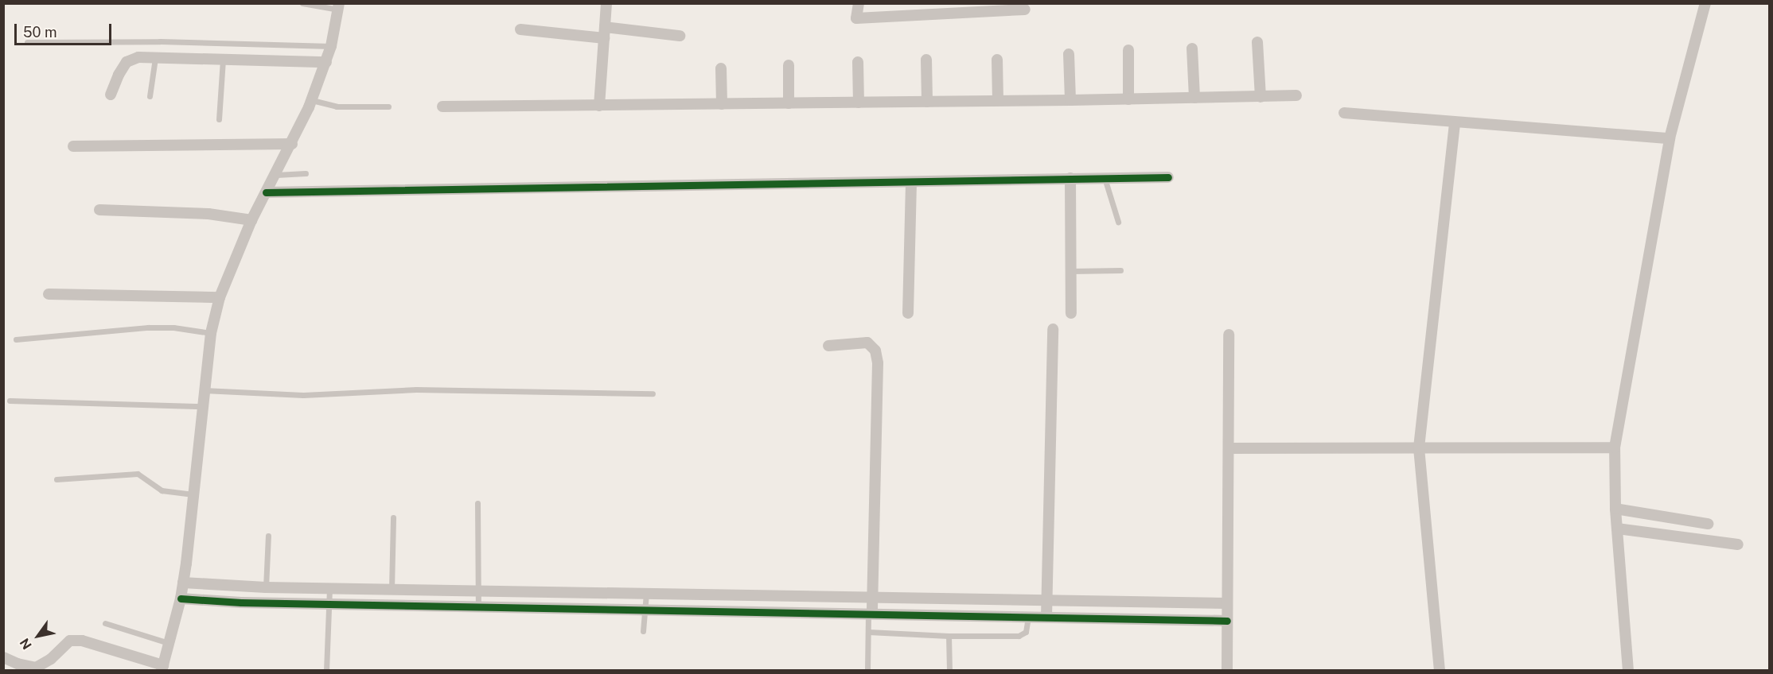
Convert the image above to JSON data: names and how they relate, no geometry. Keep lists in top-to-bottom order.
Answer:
{
  "scale_bar": "50 m",
  "north": "bottom left"
}
